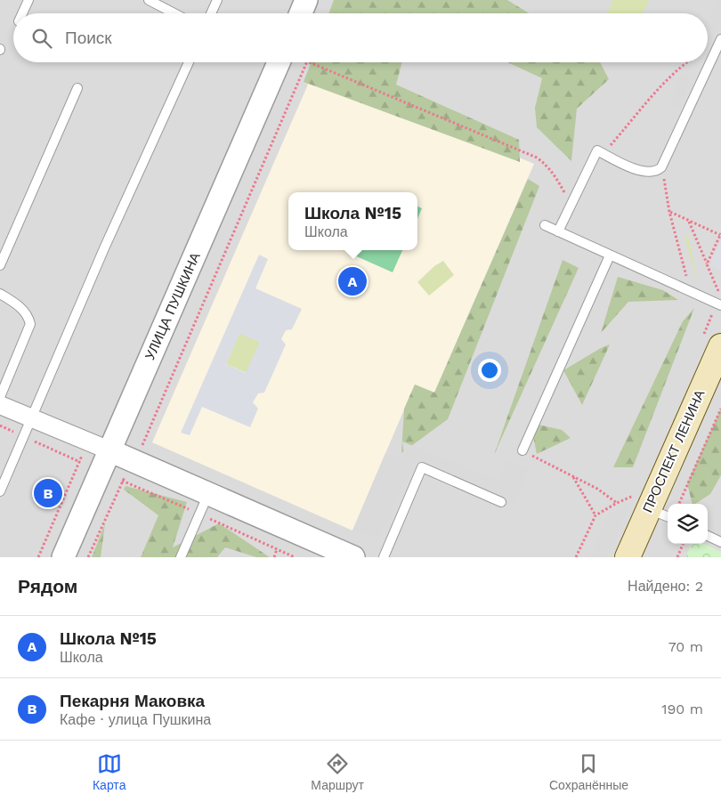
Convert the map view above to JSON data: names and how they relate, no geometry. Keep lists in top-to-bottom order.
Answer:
{
  "streets": {
    "main road": ["ПРОСПЕКТ ЛЕНИНА"],
    "street": ["УЛИЦА ПУШКИНА"]
  },
  "page": {
    "search": "Поиск",
    "popup": ["Школа №15", "Школа"],
    "pins": ["A", "B"],
    "heading": ["Рядом", "Найдено: 2"],
    "list": [
      {
        "mark": "A",
        "name": "Школа №15",
        "note": "Школа",
        "value": "70 m"
      },
      {
        "mark": "B",
        "name": "Пекарня Маковка",
        "note": "Кафе · улица Пушкина",
        "value": "190 m"
      }
    ],
    "nav": ["Карта", "Маршрут", "Сохранённые"]
  }
}
